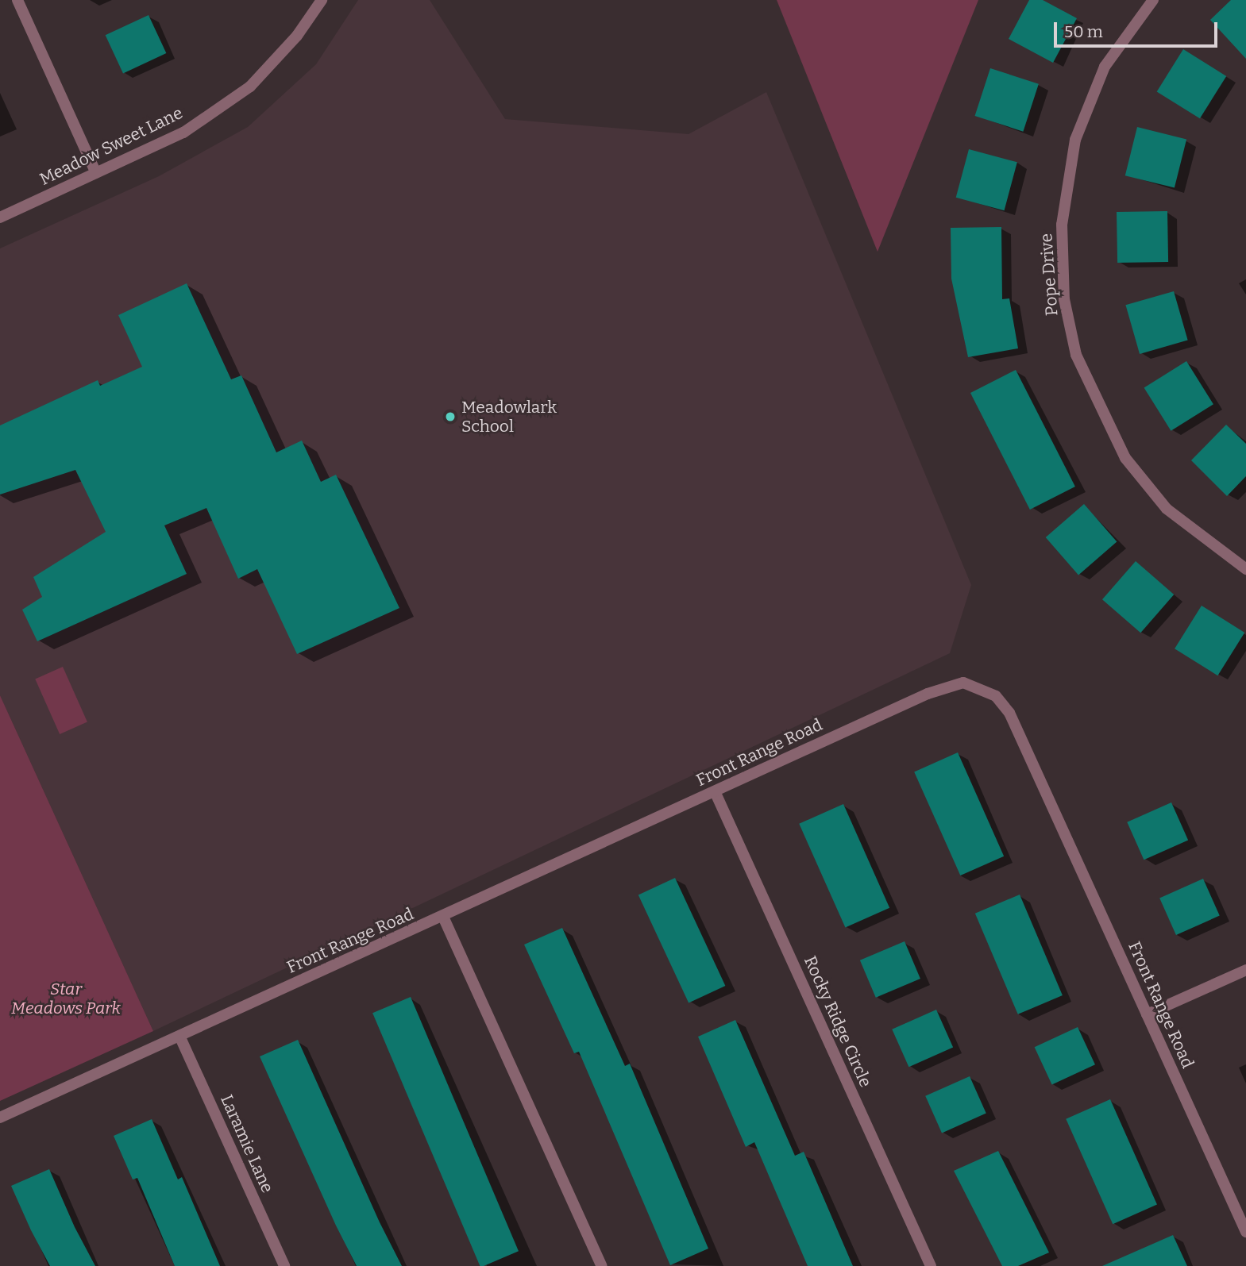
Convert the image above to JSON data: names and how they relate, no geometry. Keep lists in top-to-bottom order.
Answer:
{
  "streets": {
    "street": [
      "Meadow Sweet Lane",
      "Pope Drive",
      "Front Range Road",
      "Rocky Ridge Circle",
      "Laramie Lane"
    ]
  },
  "crossings": [
    ["Front Range Road", "Rocky Ridge Circle"],
    ["Front Range Road", "Laramie Lane"]
  ],
  "parks": ["Star Meadows Park"],
  "places": ["Meadowlark School"],
  "scale_bar": "50 m"
}
